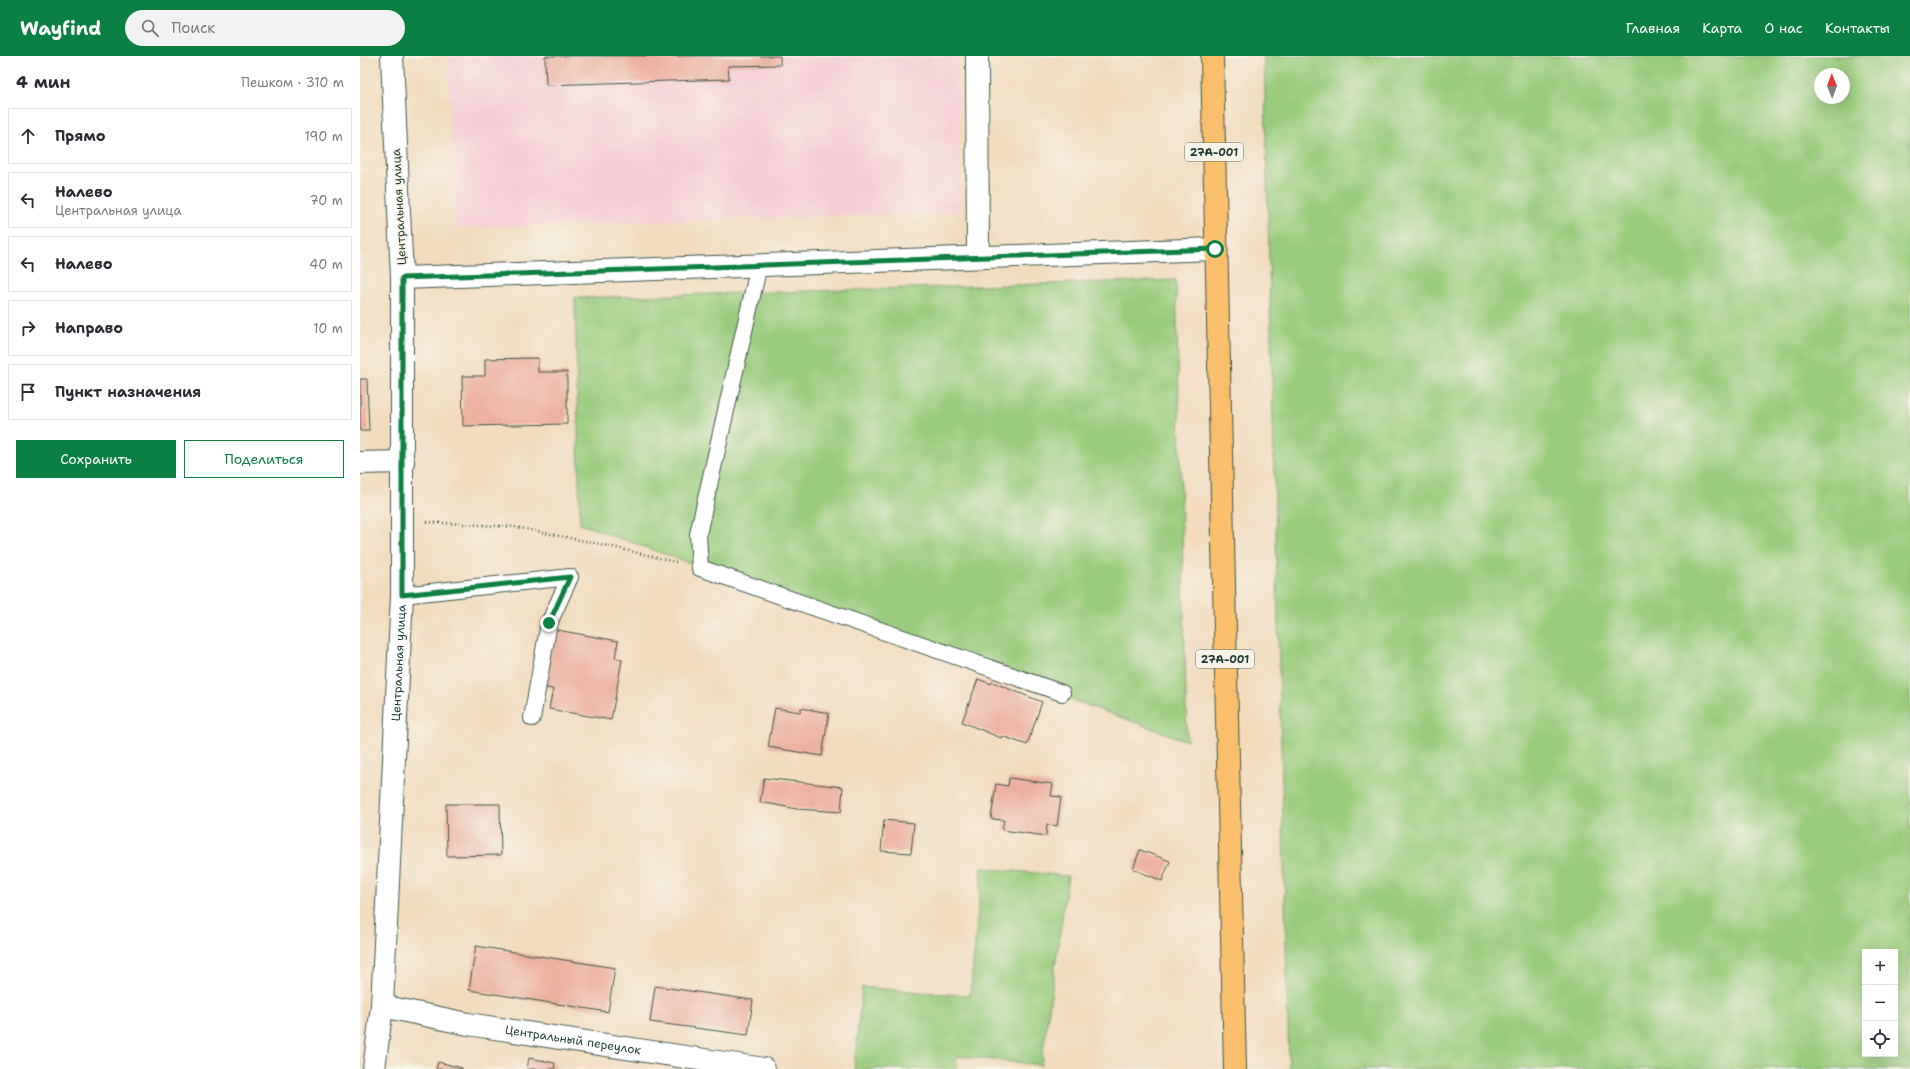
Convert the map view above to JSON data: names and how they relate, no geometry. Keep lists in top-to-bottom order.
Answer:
{
  "streets": {
    "main road": ["27А-001"],
    "street": ["Центральная улица", "Центральный переулок"]
  },
  "crossings": [
    ["Центральная улица", "Центральный переулок"]
  ],
  "north": "top",
  "page": {
    "header": "Wayfind",
    "search": "Поиск",
    "nav": [
      "Главная",
      "Карта",
      "О нас",
      "Контакты"
    ],
    "heading": ["4 мин", "Пешком · 310 m"],
    "list": [
      ["Прямо", "190 m"],
      ["Налево", "Центральная улица", "70 m"],
      ["Налево", "40 m"],
      ["Направо", "10 m"],
      "Пункт назначения"
    ],
    "buttons": ["Сохранить", "Поделиться"],
    "map_buttons": ["+", "−"]
  }
}
